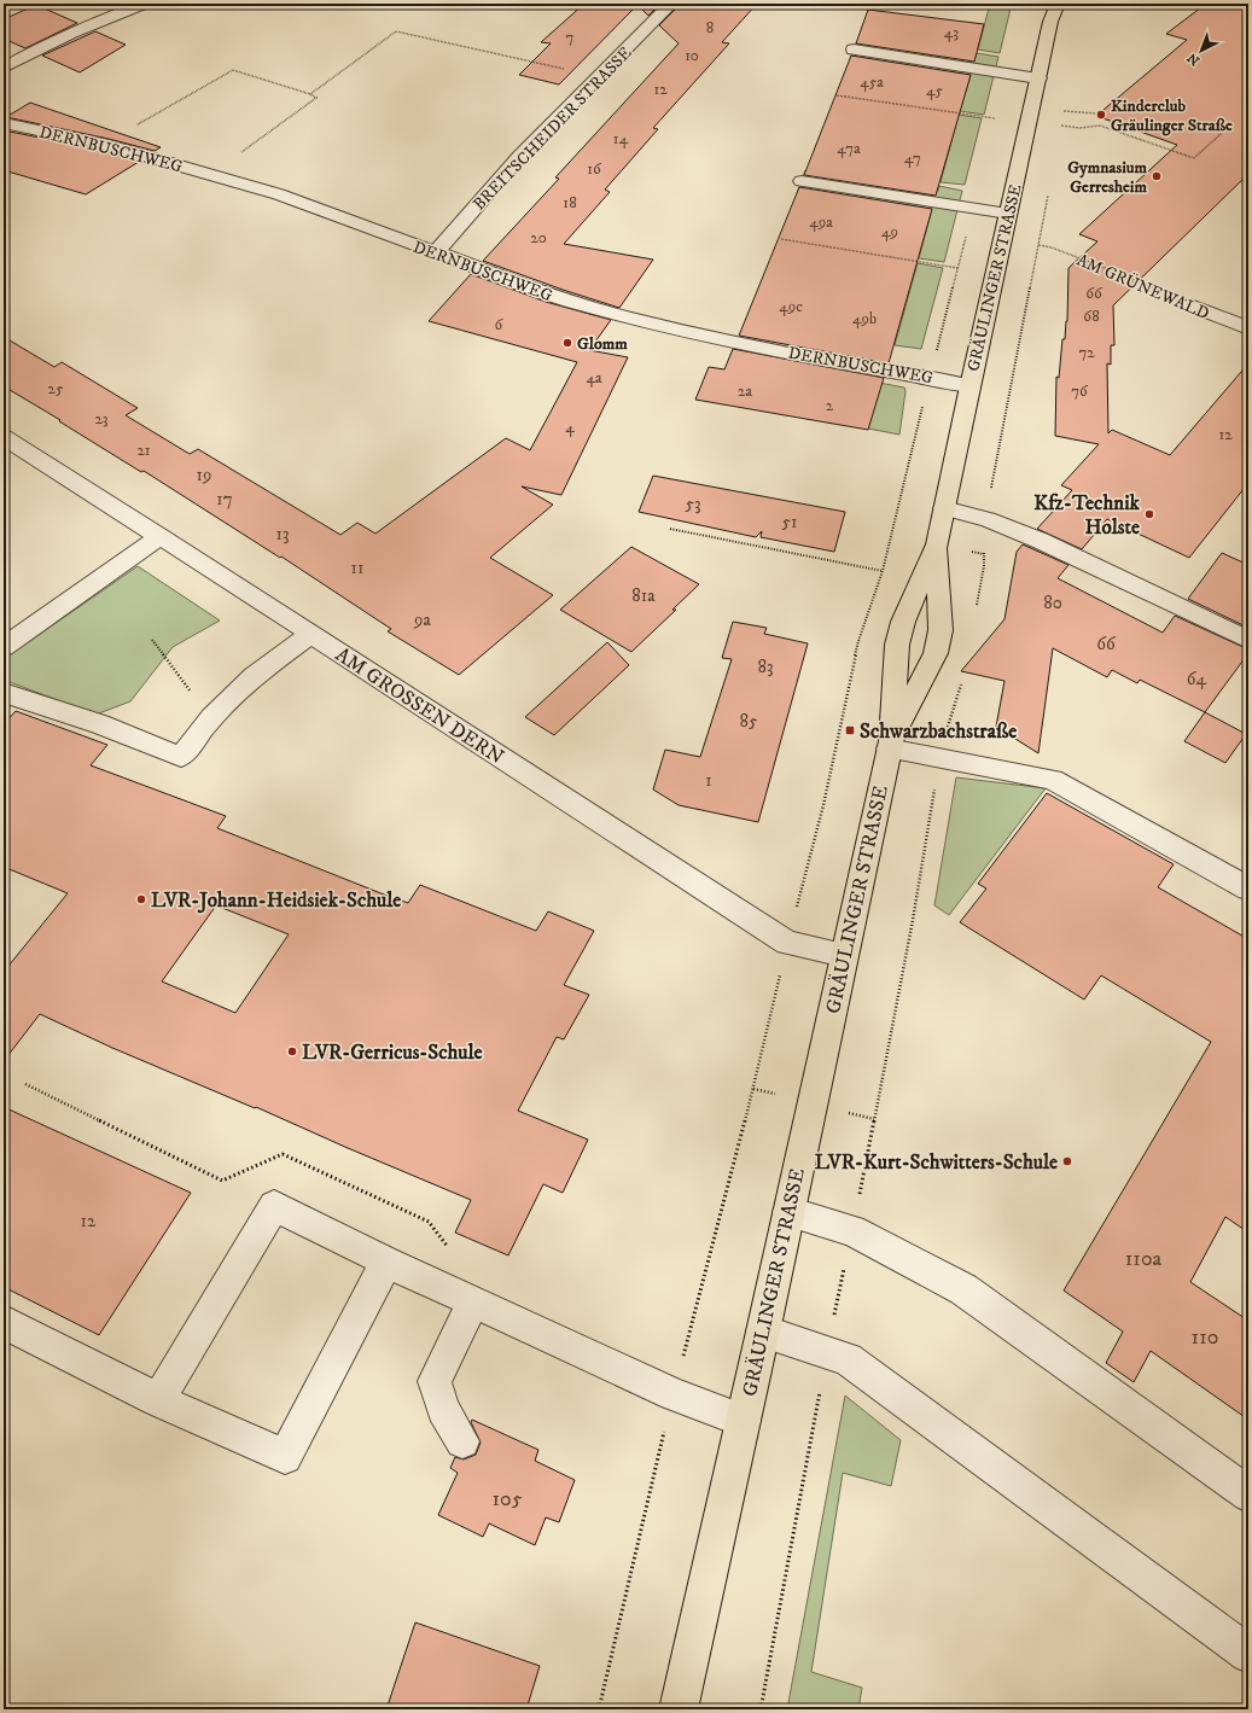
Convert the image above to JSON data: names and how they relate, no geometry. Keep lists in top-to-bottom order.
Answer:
{
  "streets": {
    "main road": ["GRÄULINGER STRASSE"],
    "street": [
      "BREITSCHEIDER STRASSE",
      "DERNBUSCHWEG",
      "AM GRÜNEWALD",
      "AM GROSSEN DERN"
    ]
  },
  "crossings": [
    ["BREITSCHEIDER STRASSE", "DERNBUSCHWEG"],
    ["DERNBUSCHWEG", "GRÄULINGER STRASSE"],
    ["GRÄULINGER STRASSE", "AM GROSSEN DERN"]
  ],
  "places": {
    "other": [
      "Kinderclub Gräulinger Straße",
      "Gymnasium Gerresheim",
      "Glomm",
      "Kfz-Technik Holste",
      "LVR-Johann-Heidsiek-Schule",
      "LVR-Gerricus-Schule",
      "LVR-Kurt-Schwitters-Schule"
    ],
    "transit": ["Schwarzbachstraße"]
  },
  "house_numbers": [
    "8",
    "43",
    "7",
    "10",
    "45a",
    "12",
    "45",
    "14",
    "47a",
    "47",
    "16",
    "18",
    "49a",
    "49",
    "20",
    "66",
    "49c",
    "68",
    "49b",
    "6",
    "72",
    "4a",
    "25",
    "2a",
    "76",
    "2",
    "23",
    "4",
    "12",
    "21",
    "19",
    "17",
    "53",
    "51",
    "13",
    "11",
    "81a",
    "80",
    "9a",
    "66",
    "83",
    "64",
    "85",
    "1",
    "12",
    "110a",
    "110",
    "105"
  ],
  "north": "bottom left"
}
